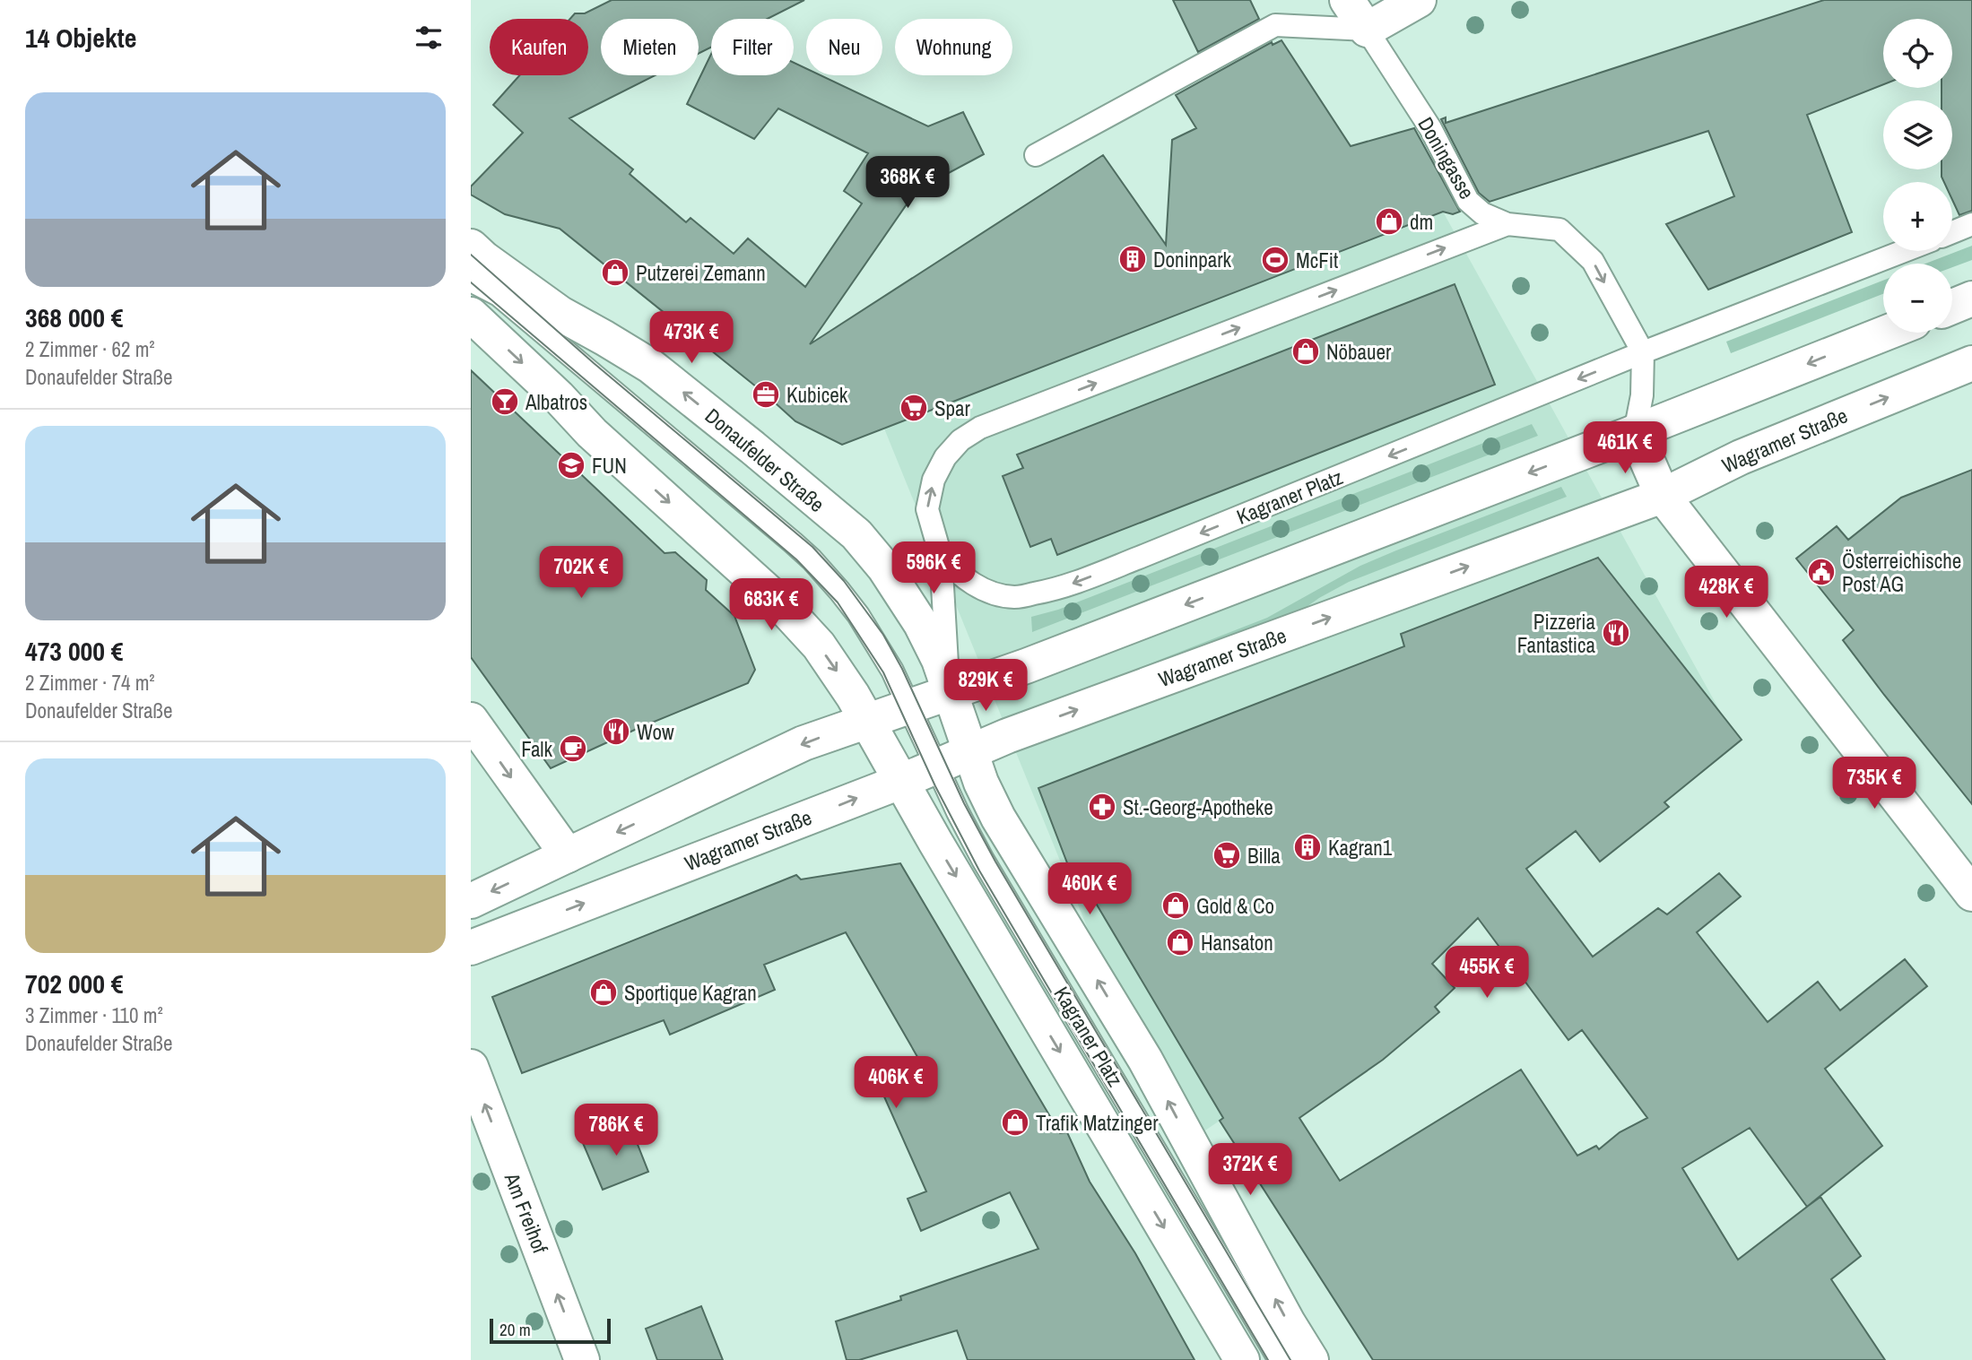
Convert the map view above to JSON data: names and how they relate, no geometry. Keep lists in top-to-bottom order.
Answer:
{
  "streets": {
    "main road": [
      "Doningasse",
      "Wagramer Straße",
      "Donaufelder Straße",
      "Kagraner Platz",
      "Am Freihof"
    ]
  },
  "crossings": [
    ["Doningasse", "Kagraner Platz"],
    ["Wagramer Straße", "Donaufelder Straße"],
    ["Wagramer Straße", "Kagraner Platz"],
    ["Donaufelder Straße", "Kagraner Platz"]
  ],
  "one_way": ["Am Freihof"],
  "places": {
    "shop": [
      "dm",
      "Putzerei Zemann",
      "Nöbauer",
      "Gold & Co",
      "Hansaton",
      "Sportique Kagran",
      "Trafik Matzinger"
    ],
    "building": ["Doninpark", "Kagran1"],
    "sports": ["McFit"],
    "office": ["Kubicek"],
    "bar": ["Albatros"],
    "supermarket": ["Spar", "Billa"],
    "school or university": ["FUN"],
    "public building": ["Österreichische Post AG"],
    "restaurant": ["Pizzeria Fantastica", "Wow"],
    "cafe": ["Falk"],
    "pharmacy": ["St.-Georg-Apotheke"]
  },
  "scale_bar": "20 m",
  "page": {
    "heading": "14 Objekte",
    "map_buttons": ["+", "−"],
    "chip": [
      "Kaufen",
      "Mieten",
      "Filter",
      "Neu",
      "Wohnung"
    ],
    "list": [
      {
        "name": "368 000 €",
        "note": "2 Zimmer · 62 m² · Donaufelder Straße"
      },
      {
        "name": "473 000 €",
        "note": "2 Zimmer · 74 m² · Donaufelder Straße"
      },
      {
        "name": "702 000 €",
        "note": "3 Zimmer · 110 m² · Donaufelder Straße"
      }
    ],
    "price": [
      "368K €",
      "473K €",
      "461K €",
      "596K €",
      "702K €",
      "428K €",
      "683K €",
      "829K €",
      "735K €",
      "460K €",
      "455K €",
      "406K €",
      "786K €",
      "372K €"
    ],
    "scale": "20 m"
  }
}
